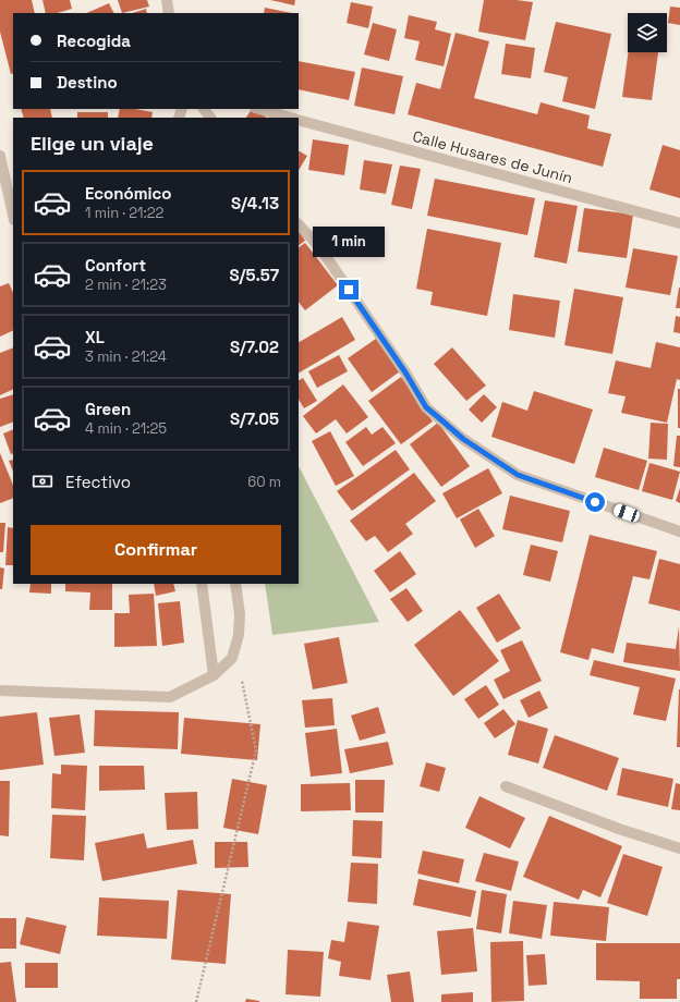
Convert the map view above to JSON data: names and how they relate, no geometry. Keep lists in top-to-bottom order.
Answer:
{
  "streets": {
    "street": ["Calle Husares de Junín"]
  },
  "page": {
    "banner": ["Recogida", "Destino"],
    "heading": "Elige un viaje",
    "list": [
      {
        "name": "Económico",
        "note": "1 min · 21:22",
        "value": "S/4.13"
      },
      {
        "name": "Confort",
        "note": "2 min · 21:23",
        "value": "S/5.57"
      },
      {
        "name": "XL",
        "note": "3 min · 21:24",
        "value": "S/7.02"
      },
      {
        "name": "Green",
        "note": "4 min · 21:25",
        "value": "S/7.05"
      }
    ],
    "bubble": "1 min",
    "pay": ["Efectivo", "60 m"],
    "buttons": "Confirmar"
  }
}
